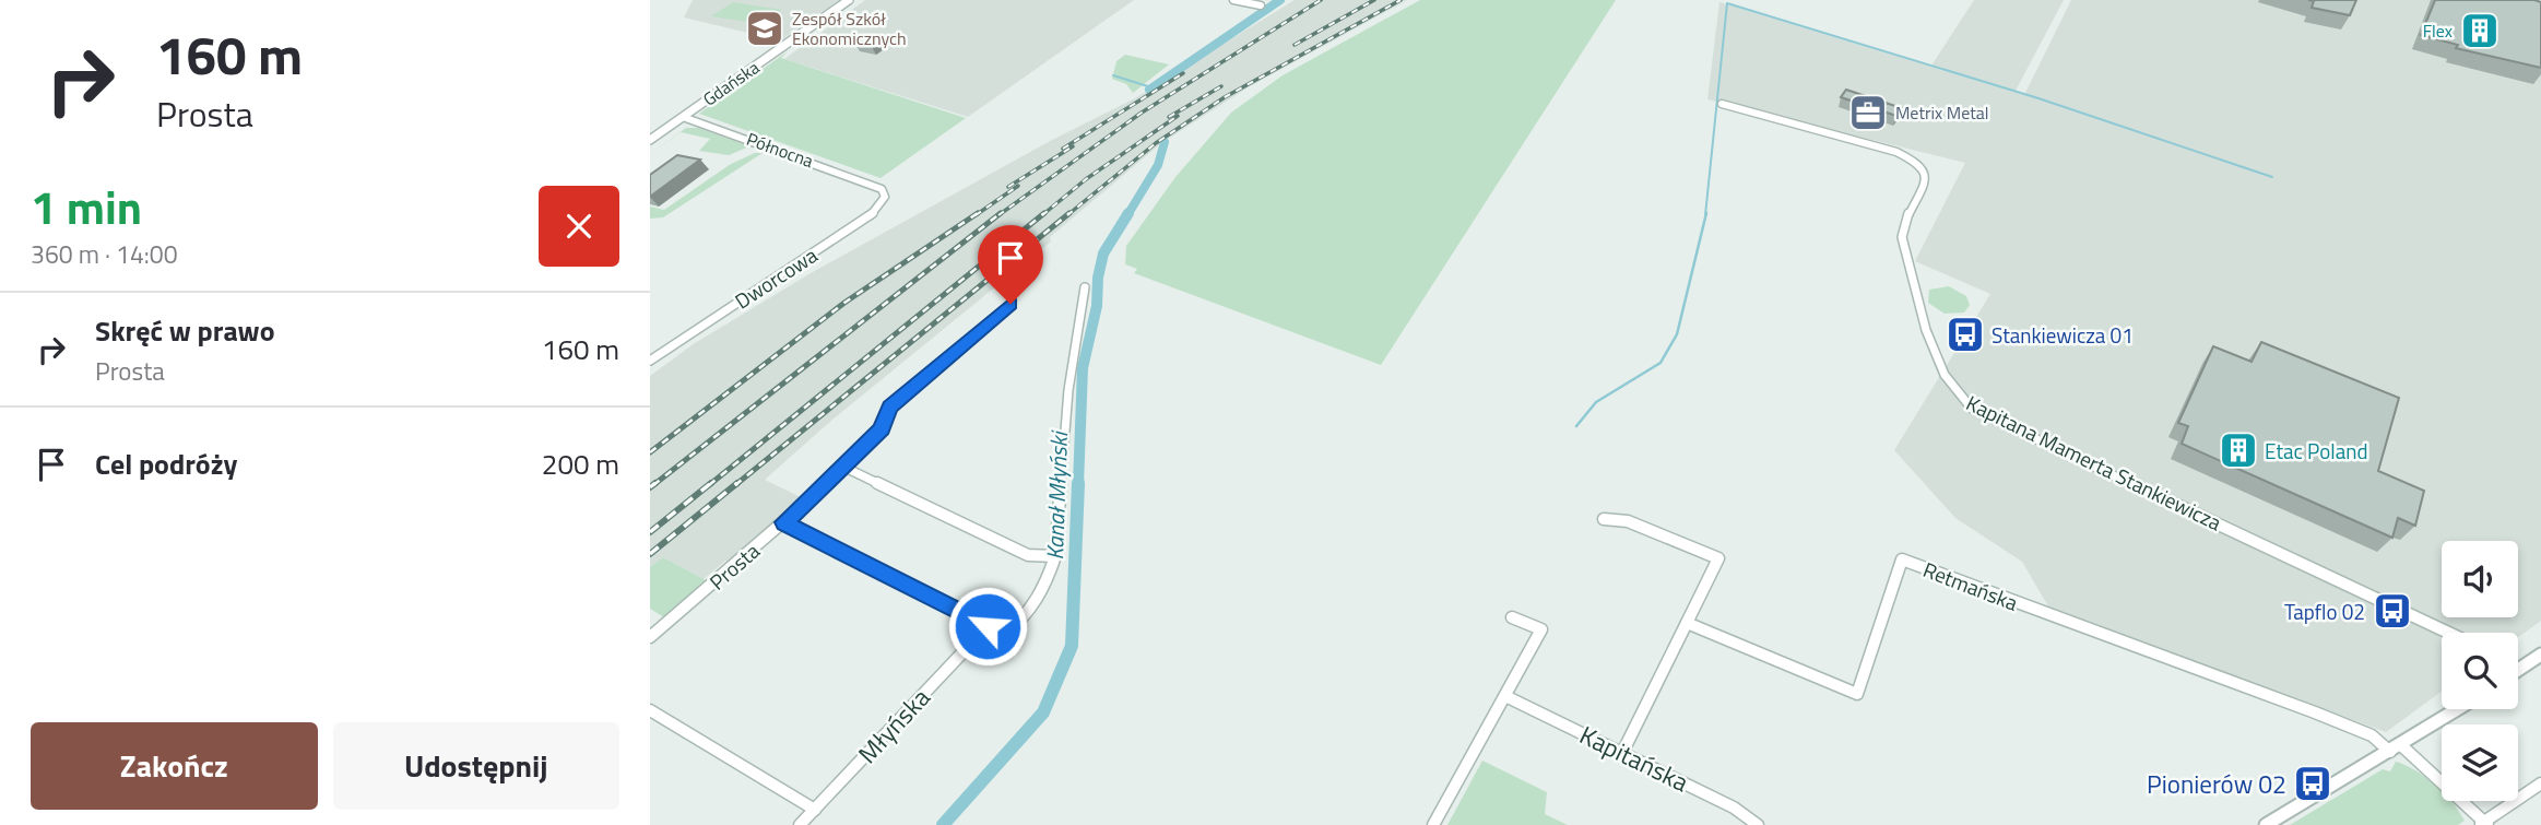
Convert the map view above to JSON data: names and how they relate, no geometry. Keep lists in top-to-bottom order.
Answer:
{
  "streets": {
    "street": [
      "Gdańska",
      "Północna",
      "Dworcowa",
      "Kapitana Mamerta Stankiewicza",
      "Prosta",
      "Retmańska",
      "Młyńska",
      "Kapitańska"
    ]
  },
  "crossings": [
    ["Gdańska", "Północna"],
    ["Północna", "Dworcowa"]
  ],
  "water": ["Kanał Młyński"],
  "places": {
    "school or university": ["Zespół Szkół Ekonomicznych"],
    "building": ["Flex", "Etac Poland"],
    "office": ["Metrix Metal"],
    "bus stop": ["Stankiewicza 01", "Tapflo 02", "Pionierów 02"]
  },
  "page": {
    "turn": ["160 m", "Prosta"],
    "heading": ["1 min", "360 m · 14:00"],
    "list": [
      {
        "name": "Skręć w prawo",
        "note": "Prosta",
        "value": "160 m"
      },
      {
        "name": "Cel podróży",
        "value": "200 m"
      }
    ],
    "buttons": ["Zakończ", "Udostępnij"]
  }
}
